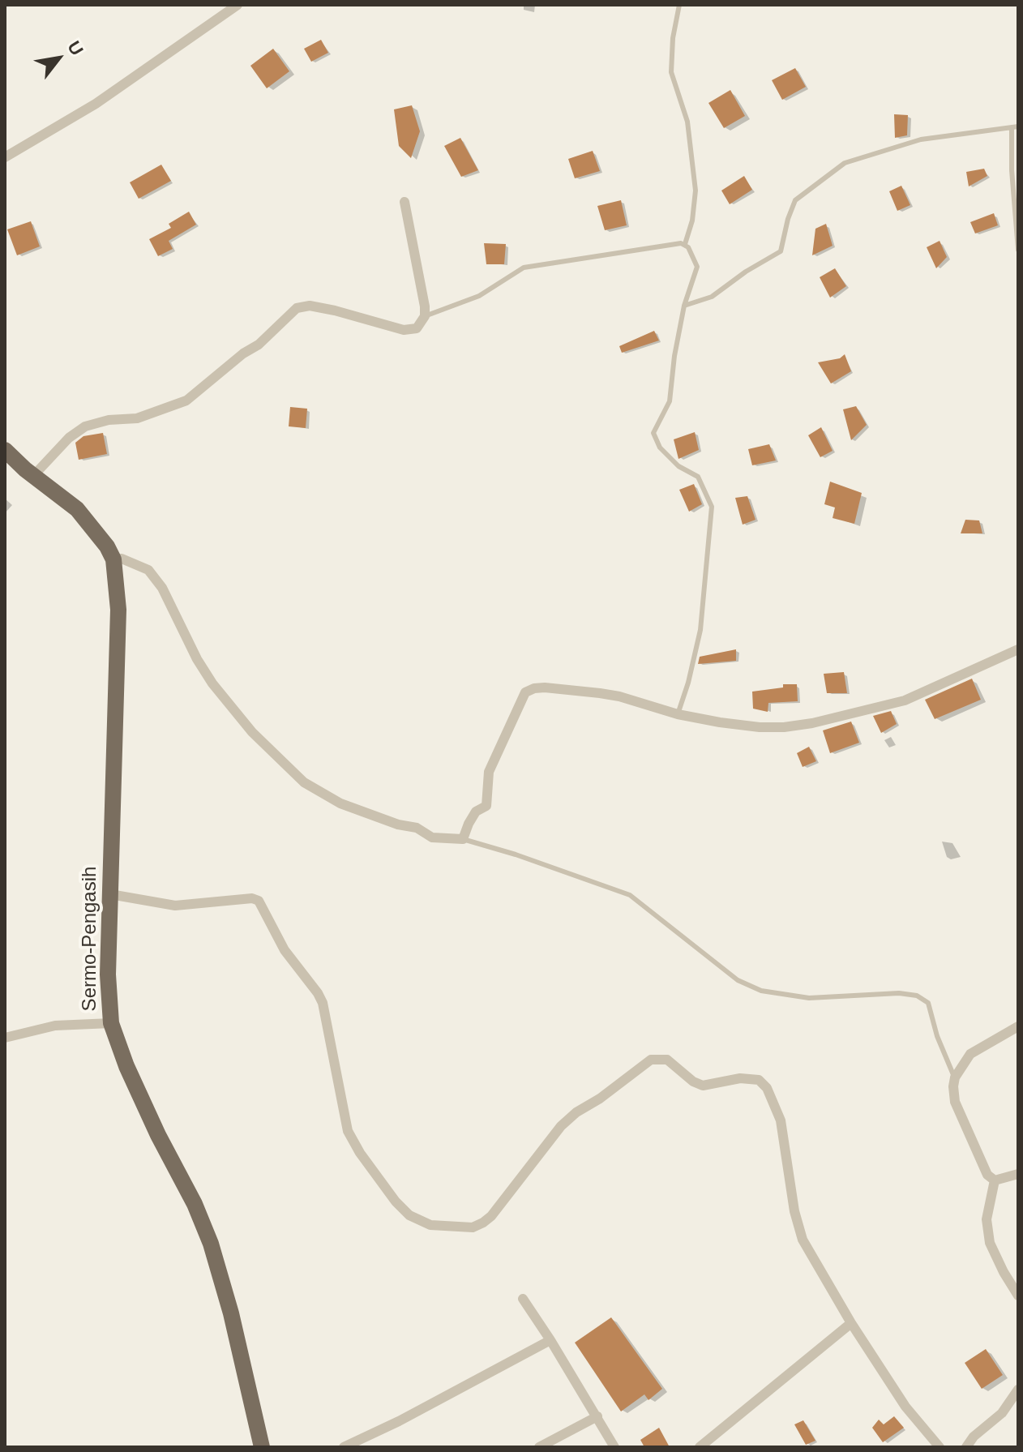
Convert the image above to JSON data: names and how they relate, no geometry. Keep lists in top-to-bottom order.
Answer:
{
  "streets": {
    "main road": ["Sermo-Pengasih"]
  },
  "north": "top right"
}
